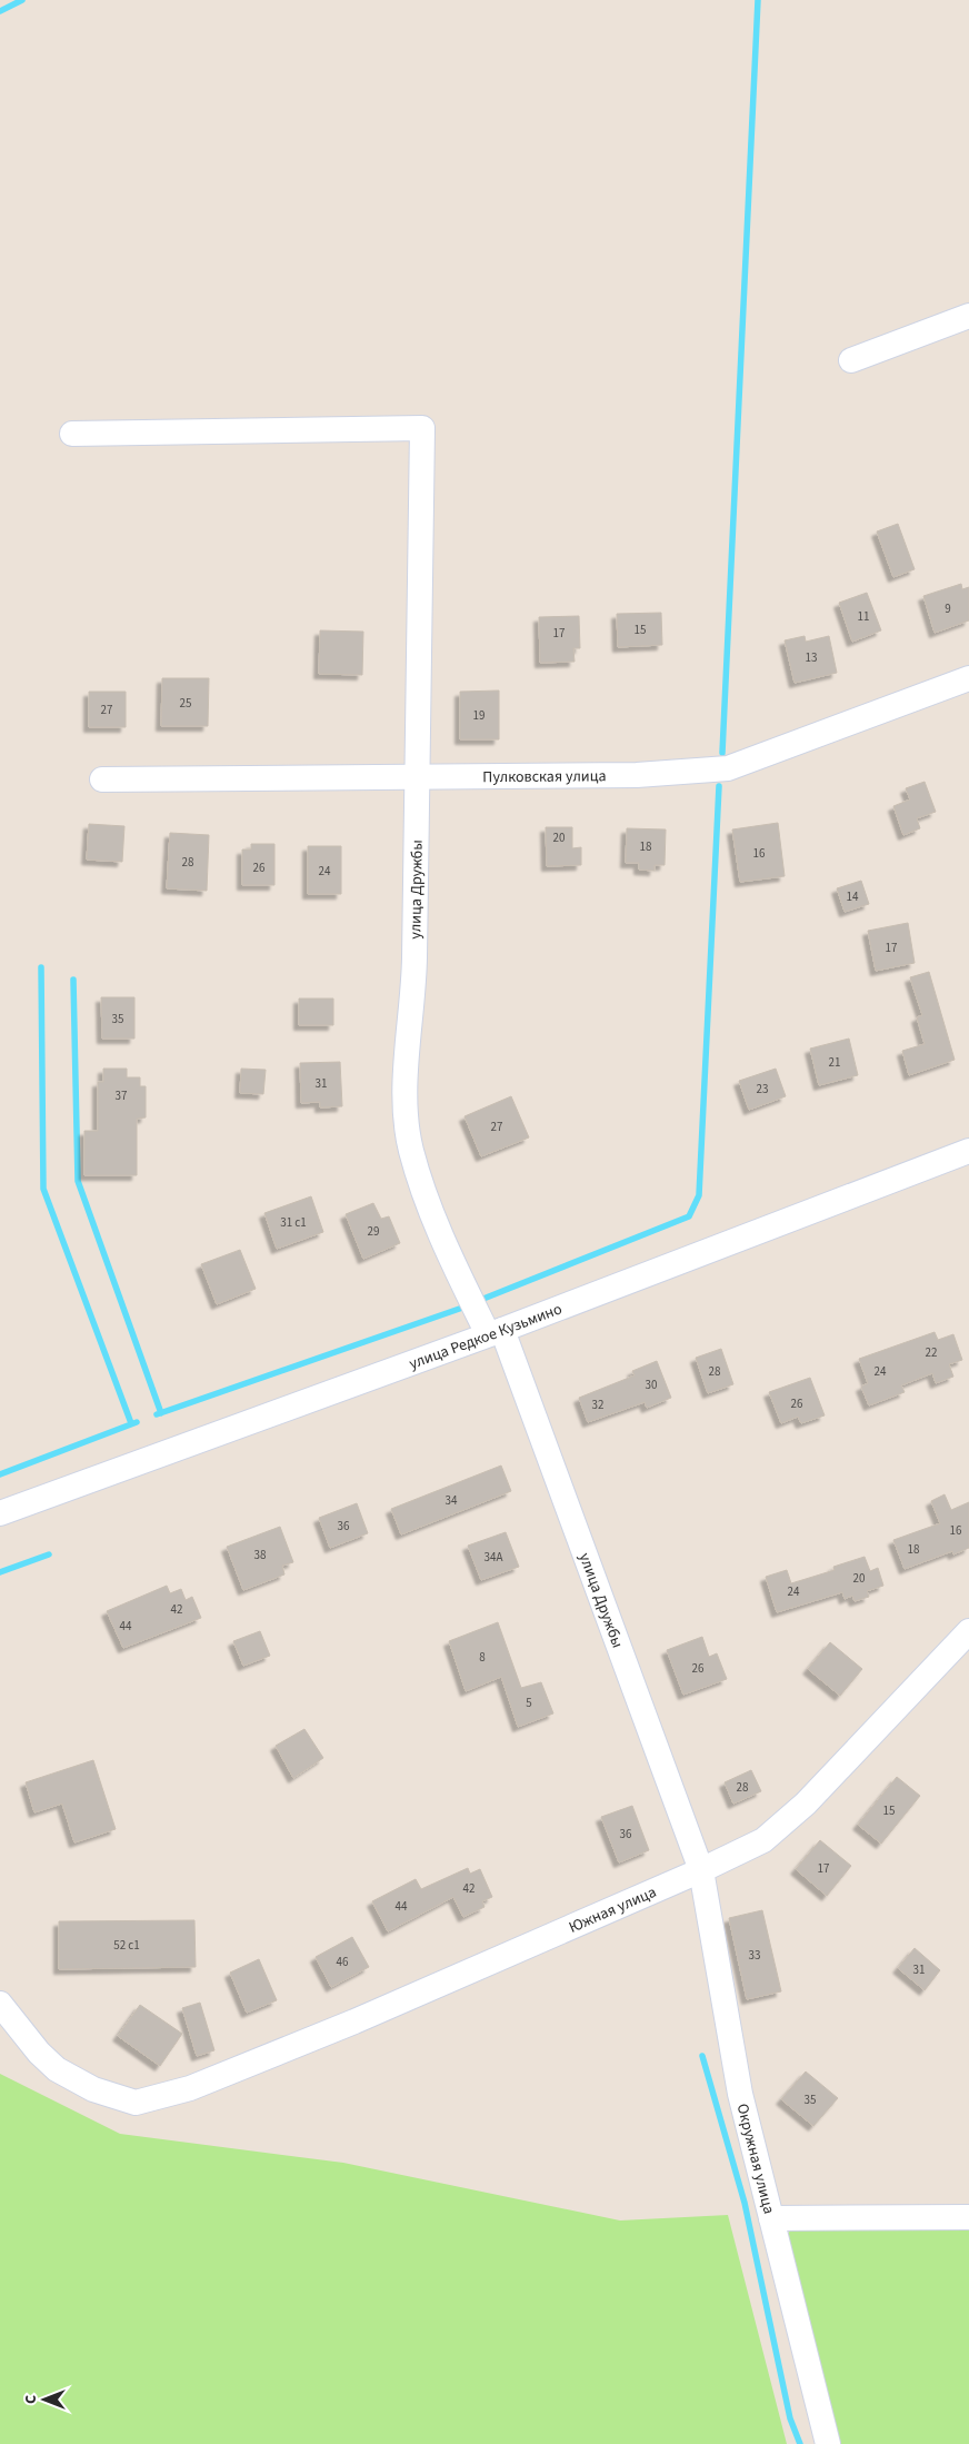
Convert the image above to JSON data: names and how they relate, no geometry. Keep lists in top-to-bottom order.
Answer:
{
  "streets": {
    "street": [
      "Пулковская улица",
      "улица Дружбы",
      "улица Редкое Кузьмино",
      "Южная улица",
      "Окружная улица"
    ]
  },
  "crossings": [
    ["Пулковская улица", "улица Дружбы"],
    ["улица Дружбы", "улица Редкое Кузьмино"],
    ["улица Дружбы", "Южная улица"],
    ["улица Дружбы", "Окружная улица"],
    ["Южная улица", "Окружная улица"]
  ],
  "house_numbers": [
    "9",
    "11",
    "15",
    "17",
    "13",
    "25",
    "27",
    "19",
    "20",
    "18",
    "16",
    "28",
    "26",
    "24",
    "14",
    "17",
    "35",
    "21",
    "31",
    "23",
    "37",
    "27",
    "31 с1",
    "29",
    "22",
    "28",
    "24",
    "30",
    "26",
    "32",
    "34",
    "36",
    "16",
    "18",
    "38",
    "34А",
    "20",
    "24",
    "42",
    "44",
    "8",
    "26",
    "5",
    "28",
    "15",
    "36",
    "17",
    "42",
    "44",
    "52 с1",
    "33",
    "46",
    "31",
    "35"
  ],
  "north": "left"
}
